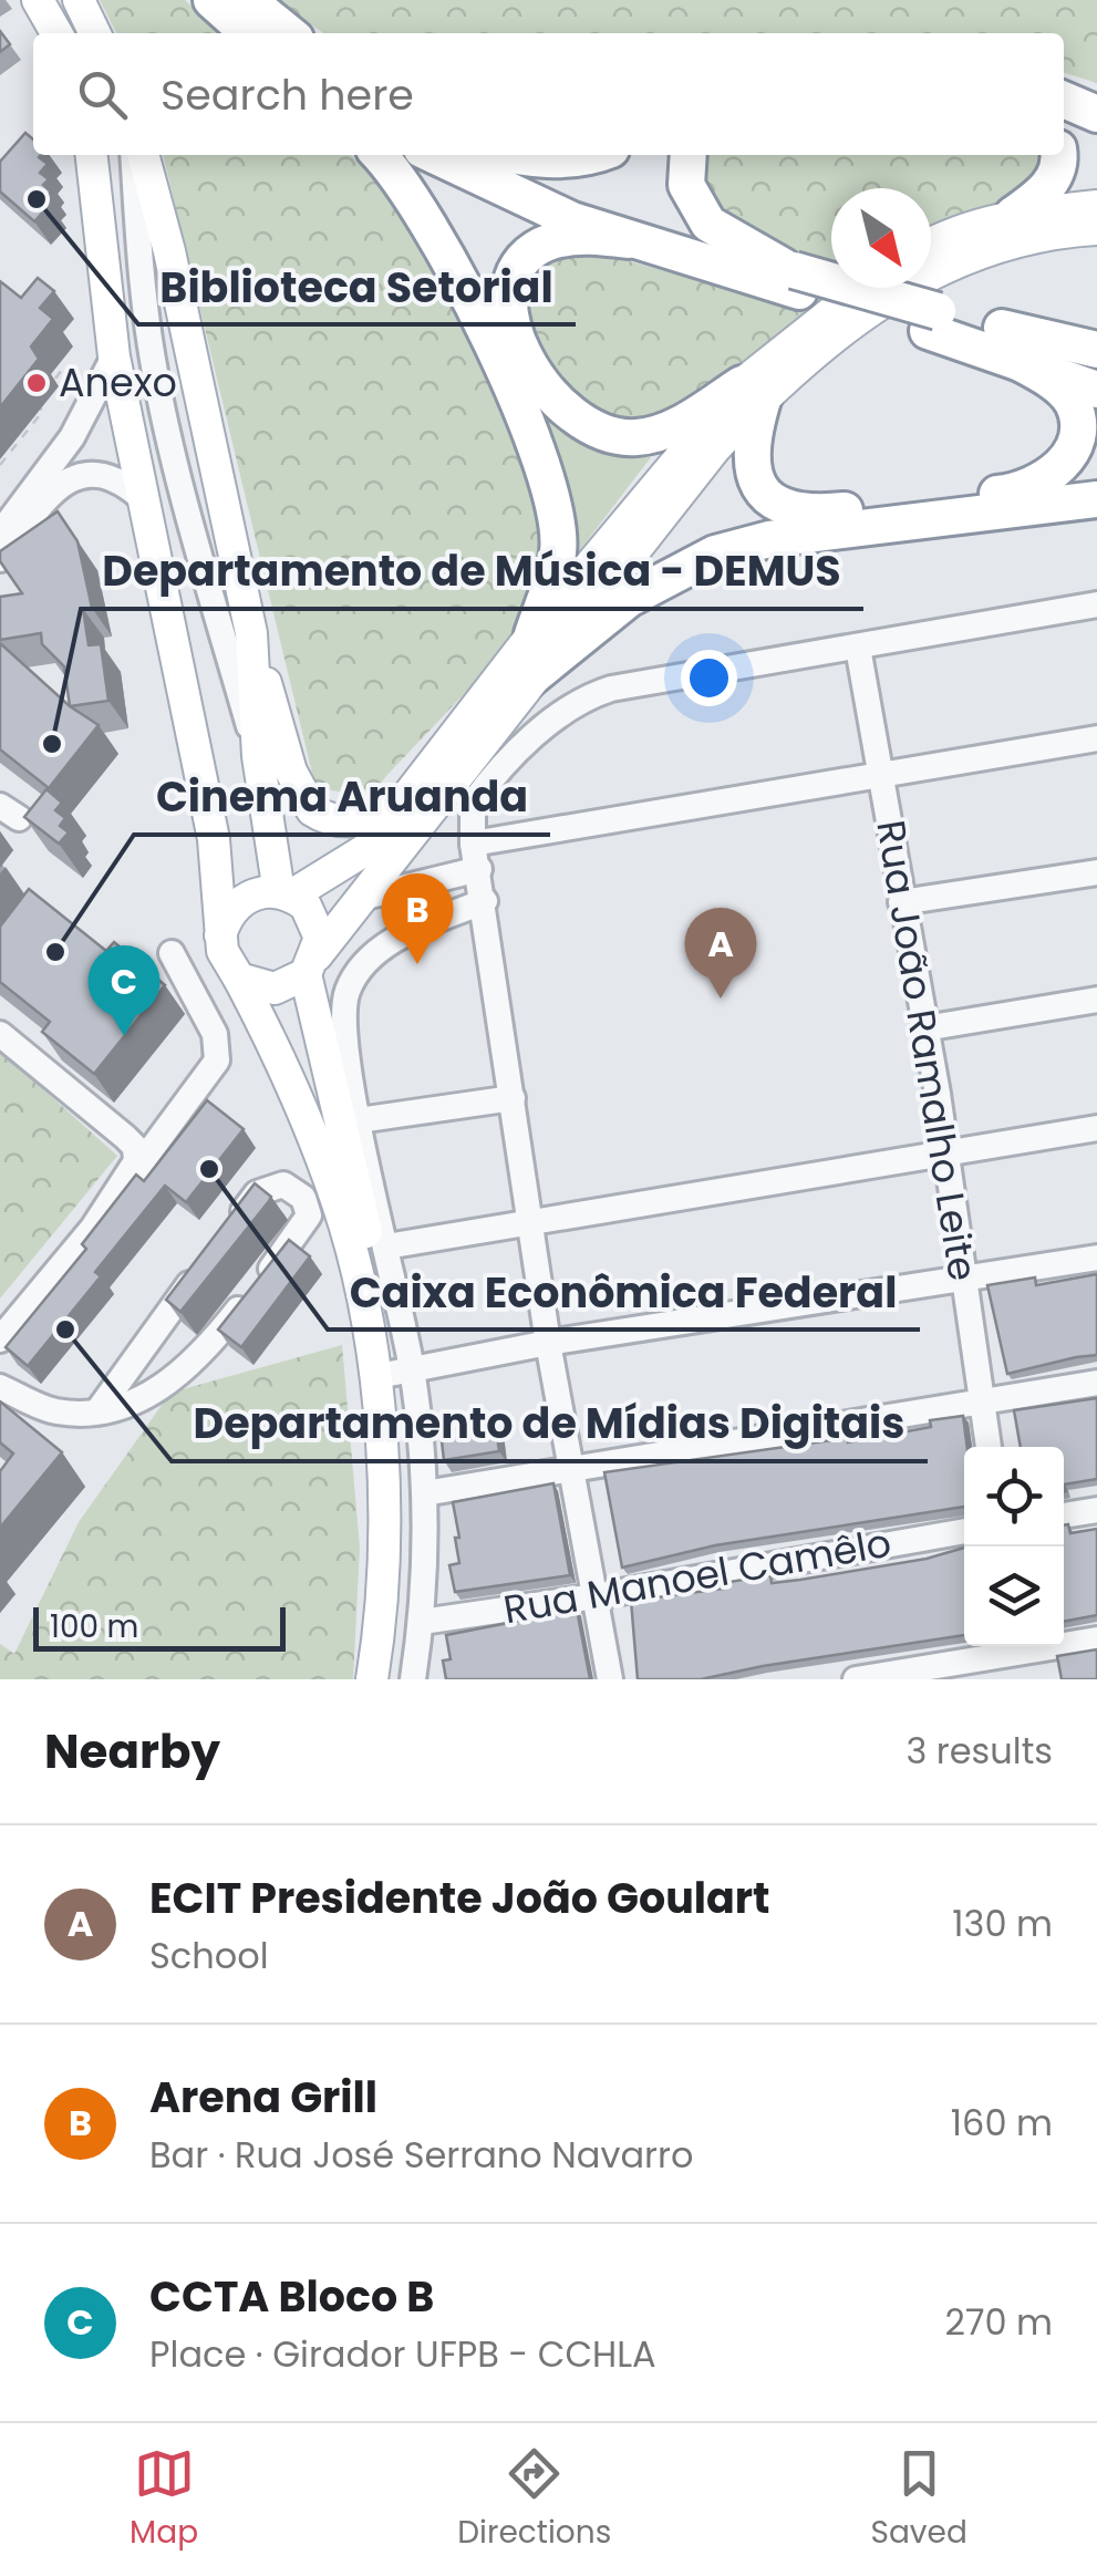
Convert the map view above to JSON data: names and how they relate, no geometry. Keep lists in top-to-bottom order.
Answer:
{
  "streets": {
    "street": ["Rua João Ramalho Leite", "Rua Manoel Camêlo"]
  },
  "places": [
    "Biblioteca Setorial",
    "Anexo",
    "Departamento de Música - DEMUS",
    "Cinema Aruanda",
    "Caixa Econômica Federal",
    "Departamento de Mídias Digitais"
  ],
  "scale_bar": "100 m",
  "north": "bottom right",
  "page": {
    "search": "Search here",
    "pins": ["B", "A", "C"],
    "scale": "100 m",
    "heading": ["Nearby", "3 results"],
    "list": [
      {
        "mark": "A",
        "name": "ECIT Presidente João Goulart",
        "note": "School",
        "value": "130 m"
      },
      {
        "mark": "B",
        "name": "Arena Grill",
        "note": "Bar · Rua José Serrano Navarro",
        "value": "160 m"
      },
      {
        "mark": "C",
        "name": "CCTA Bloco B",
        "note": "Place · Girador UFPB - CCHLA",
        "value": "270 m"
      }
    ],
    "nav": ["Map", "Directions", "Saved"]
  }
}
